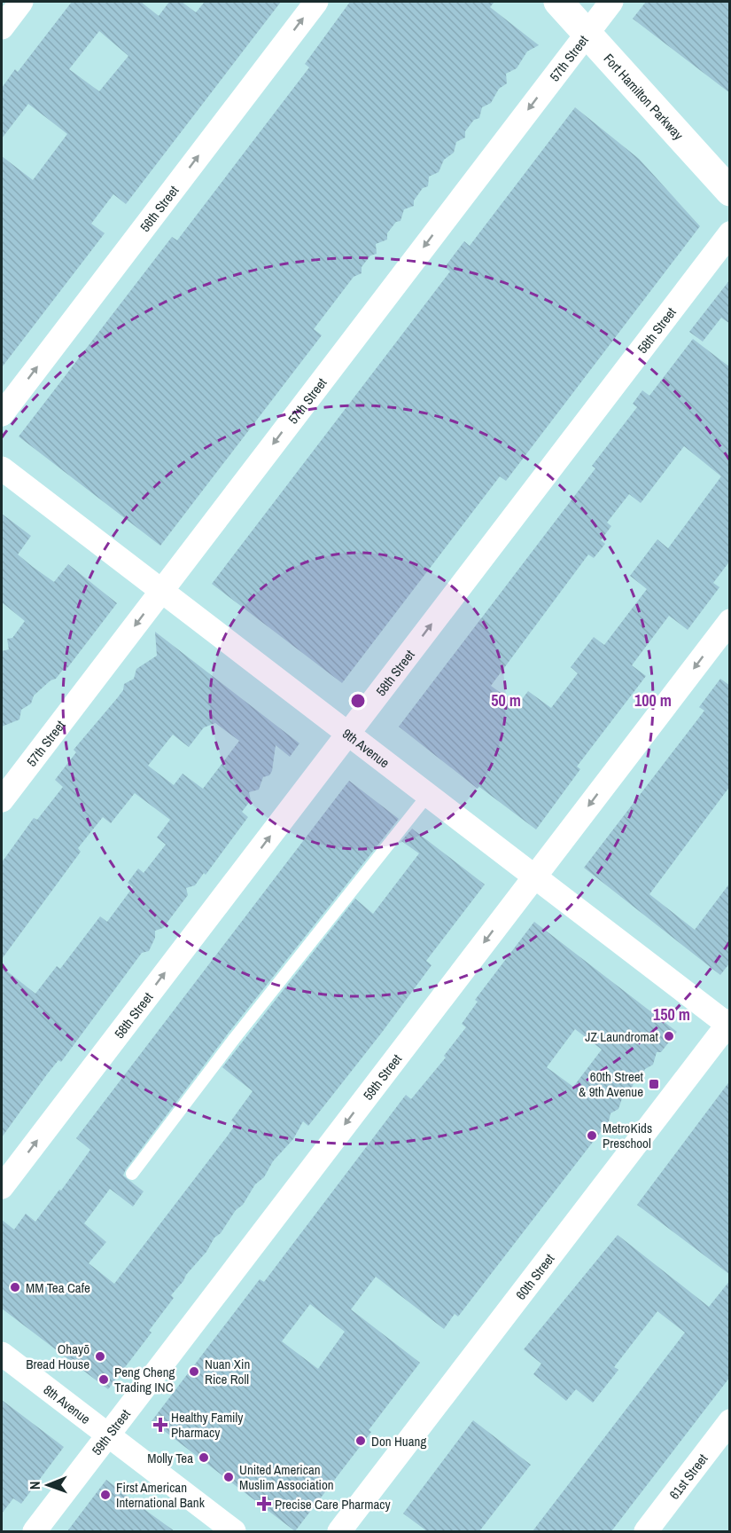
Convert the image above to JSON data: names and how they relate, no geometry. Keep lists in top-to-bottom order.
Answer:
{
  "streets": {
    "main road": ["Fort Hamilton Parkway"],
    "street": [
      "57th Street",
      "56th Street",
      "58th Street",
      "9th Avenue",
      "59th Street",
      "60th Street",
      "8th Avenue",
      "61st Street"
    ]
  },
  "crossings": [
    ["57th Street", "Fort Hamilton Parkway"],
    ["57th Street", "9th Avenue"],
    ["58th Street", "9th Avenue"],
    ["9th Avenue", "59th Street"],
    ["9th Avenue", "60th Street"],
    ["59th Street", "8th Avenue"]
  ],
  "one_way": [
    "57th Street",
    "56th Street",
    "58th Street",
    "59th Street"
  ],
  "places": {
    "other": [
      "JZ Laundromat",
      "MetroKids Preschool",
      "MM Tea Cafe",
      "Ohayō Bread House",
      "Nuan Xin Rice Roll",
      "Peng Cheng Trading INC",
      "Don Huang",
      "Molly Tea",
      "United American Muslim Association",
      "First American International Bank"
    ],
    "transit": ["60th Street & 9th Avenue"],
    "health": ["Healthy Family Pharmacy", "Precise Care Pharmacy"]
  },
  "north": "left",
  "rings": ["50 m", "100 m", "150 m"]
}
